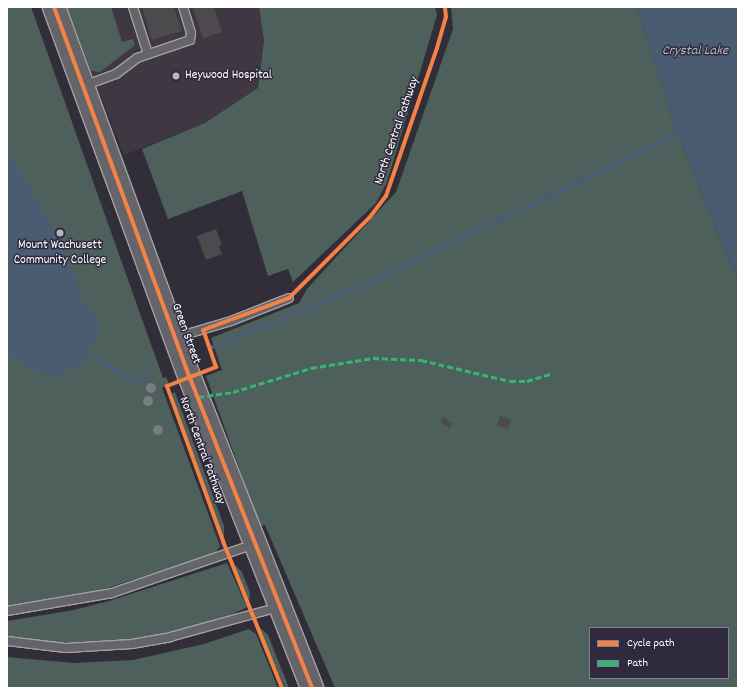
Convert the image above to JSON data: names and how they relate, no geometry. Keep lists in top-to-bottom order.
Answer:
{
  "streets": {
    "street": ["Green Street"],
    "cycle path": ["North Central Pathway"]
  },
  "water": ["Crystal Lake"],
  "places": ["Heywood Hospital", "Mount Wachusett Community College"],
  "legend": ["Cycle path", "Path"]
}
